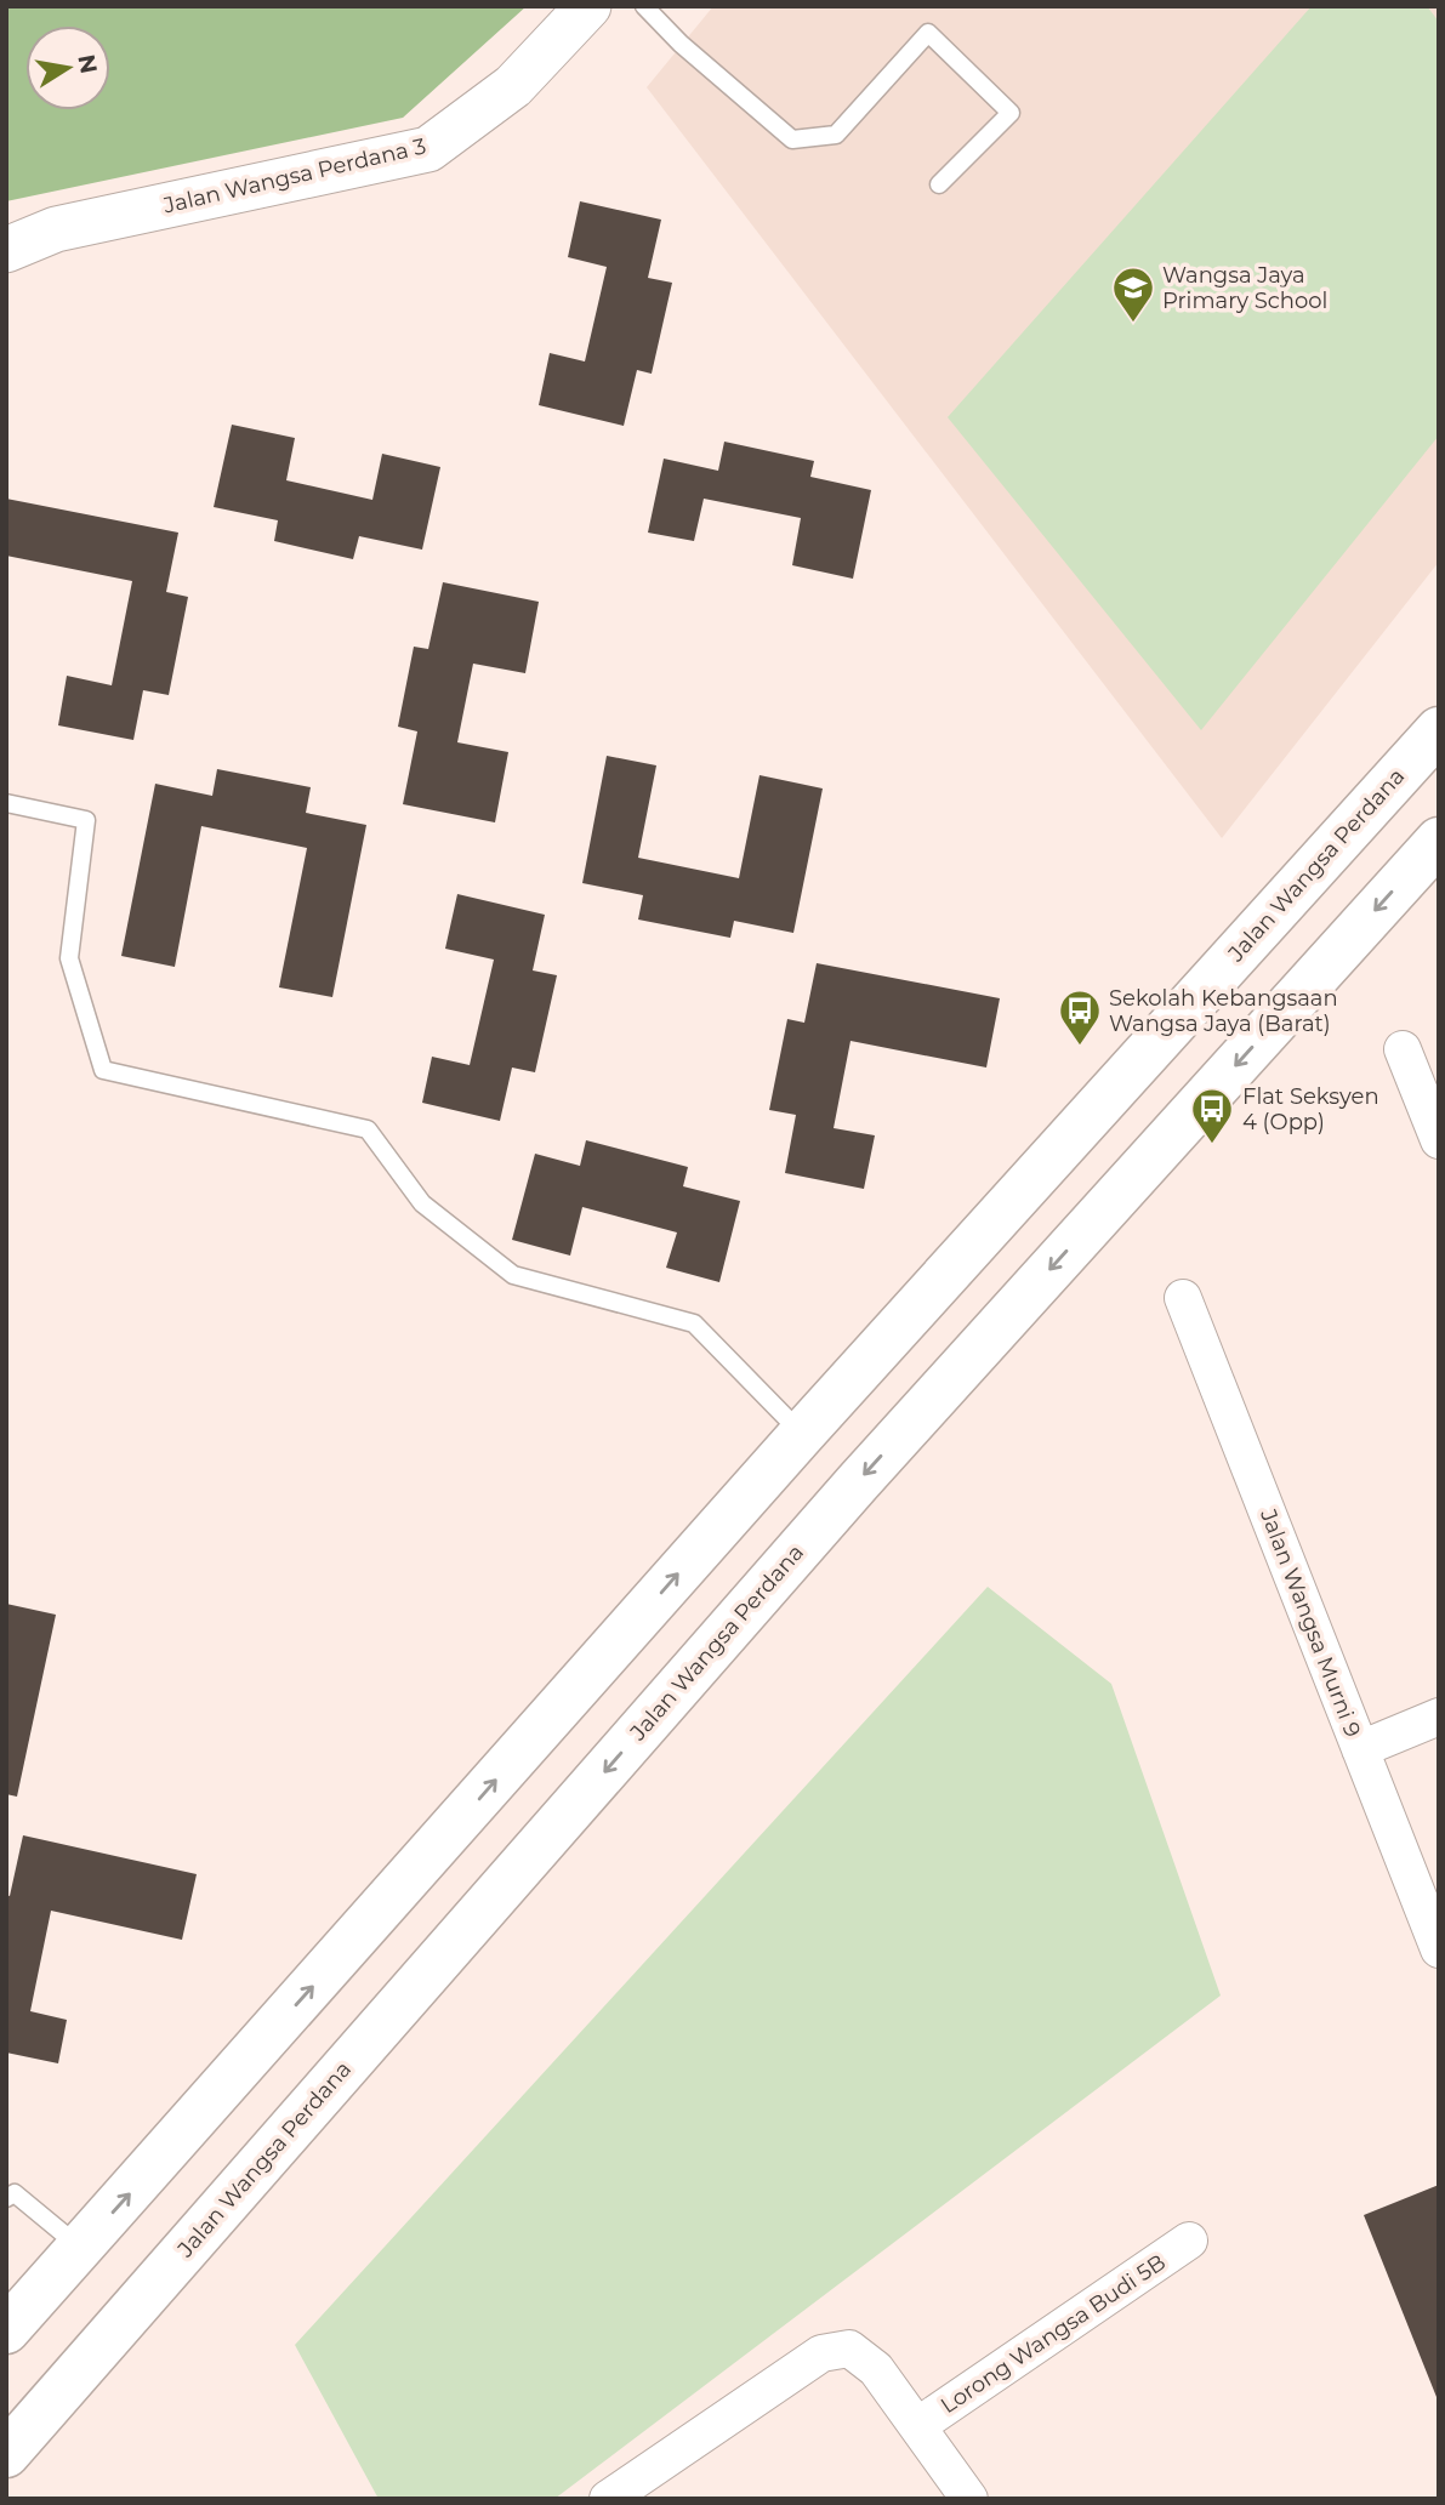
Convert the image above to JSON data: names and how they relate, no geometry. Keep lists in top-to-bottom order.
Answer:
{
  "streets": {
    "main road": ["Jalan Wangsa Perdana"],
    "street": ["Jalan Wangsa Perdana 3", "Jalan Wangsa Murni 9", "Lorong Wangsa Budi 5B"]
  },
  "places": {
    "school or university": ["Wangsa Jaya Primary School"],
    "bus stop": ["Sekolah Kebangsaan Wangsa Jaya (Barat)", "Flat Seksyen 4 (Opp)"]
  },
  "north": "right"
}
